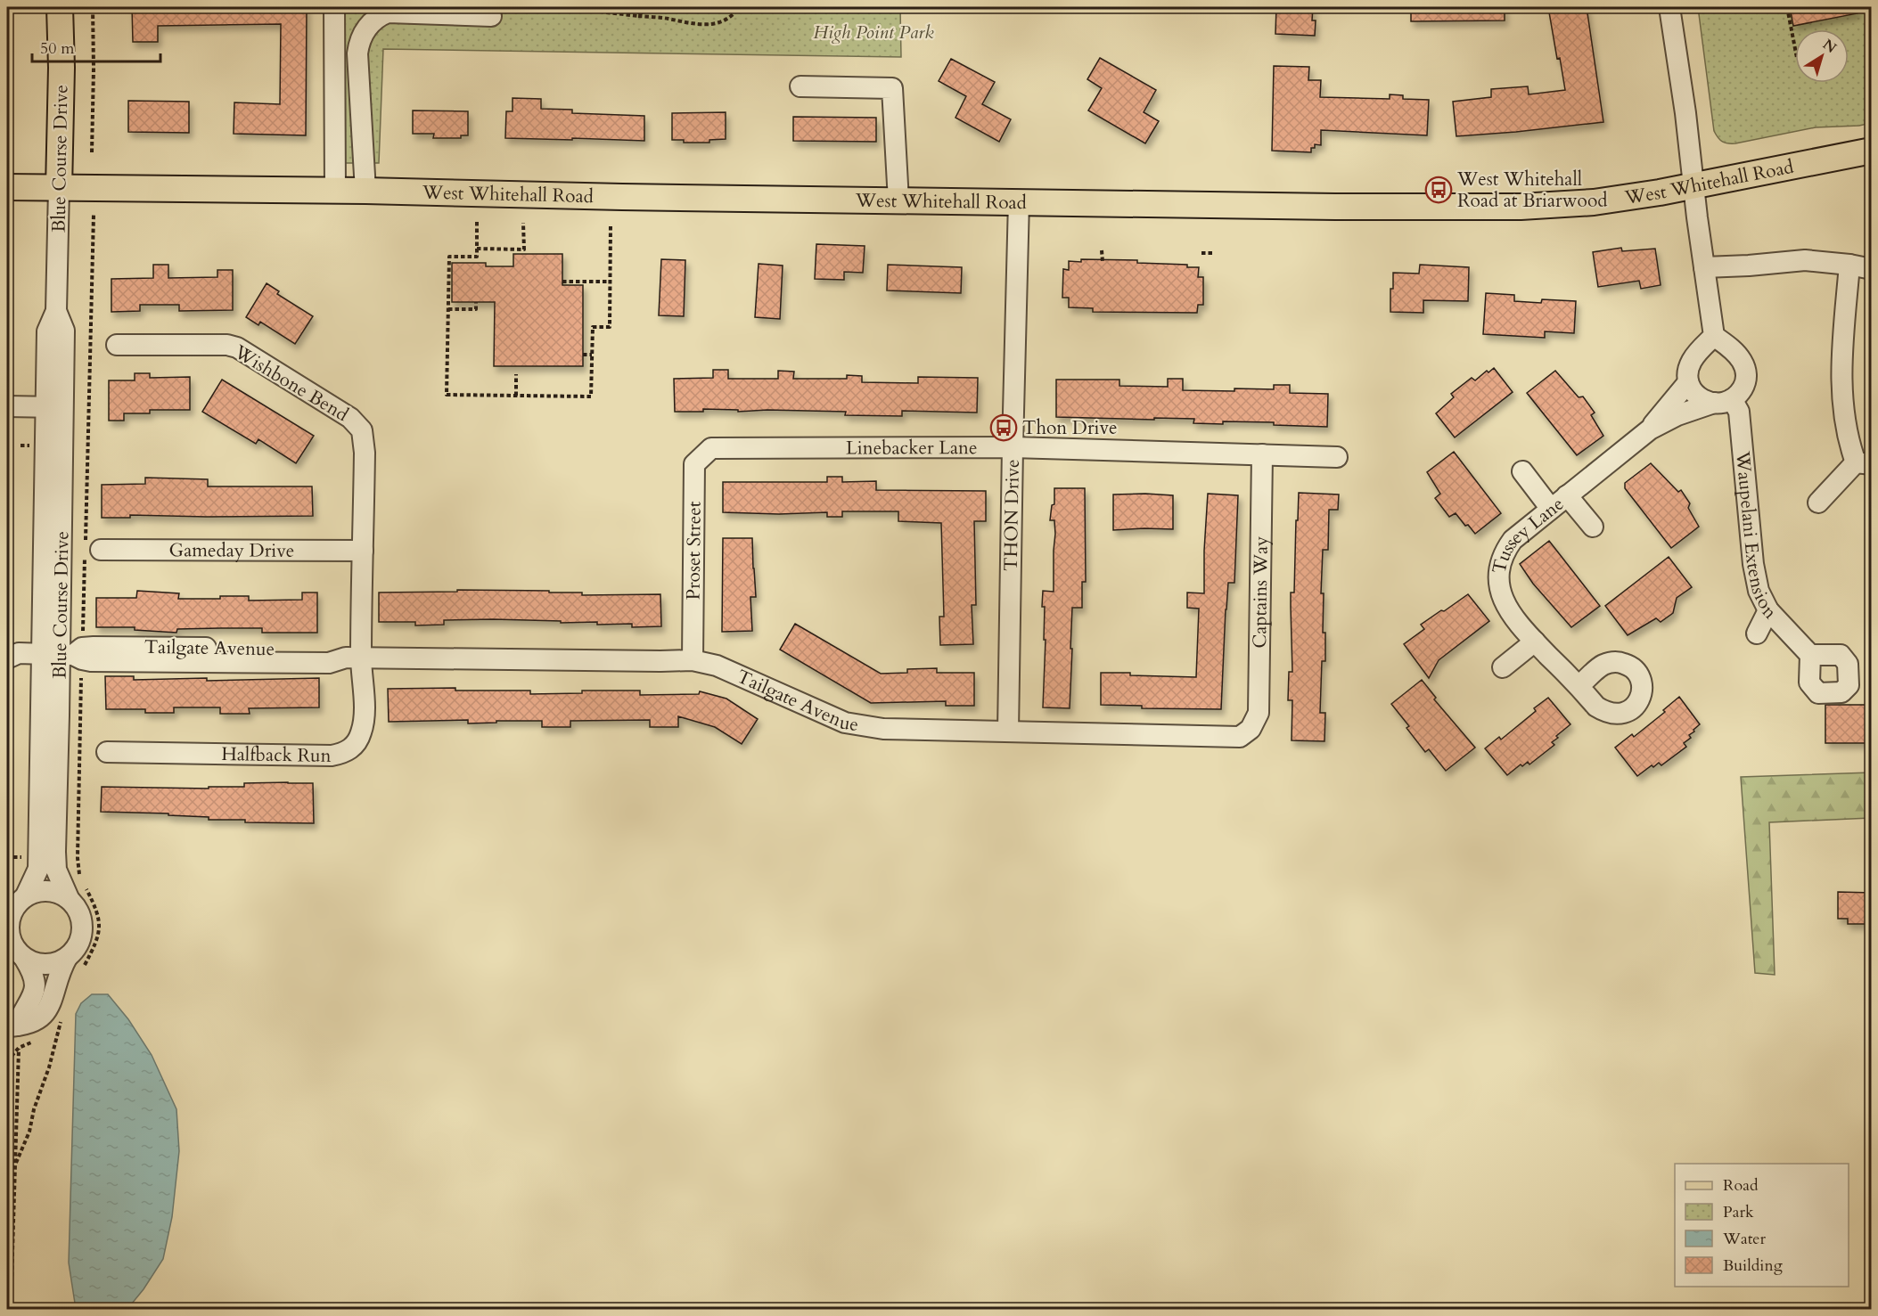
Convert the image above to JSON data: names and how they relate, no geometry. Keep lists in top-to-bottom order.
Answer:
{
  "streets": {
    "main road": ["Blue Course Drive", "West Whitehall Road"],
    "street": [
      "Wishbone Bend",
      "Linebacker Lane",
      "THON Drive",
      "Waupelani Extension",
      "Tussey Lane",
      "Gameday Drive",
      "Proset Street",
      "Captains Way",
      "Tailgate Avenue",
      "Halfback Run"
    ]
  },
  "crossings": [
    ["Blue Course Drive", "West Whitehall Road"],
    ["Blue Course Drive", "Tailgate Avenue"],
    ["West Whitehall Road", "THON Drive"],
    ["Wishbone Bend", "Gameday Drive"],
    ["Wishbone Bend", "Tailgate Avenue"],
    ["Wishbone Bend", "Halfback Run"],
    ["Linebacker Lane", "THON Drive"],
    ["Linebacker Lane", "Proset Street"],
    ["Linebacker Lane", "Captains Way"],
    ["THON Drive", "Tailgate Avenue"],
    ["Waupelani Extension", "Tussey Lane"],
    ["Proset Street", "Tailgate Avenue"],
    ["Captains Way", "Tailgate Avenue"],
    ["Tailgate Avenue", "Halfback Run"]
  ],
  "parks": ["High Point Park"],
  "places": {
    "bus stop": ["West Whitehall Road at Briarwood", "Thon Drive"]
  },
  "legend": [
    "Road",
    "Park",
    "Water",
    "Building"
  ],
  "scale_bar": "50 m",
  "north": "top right"
}
